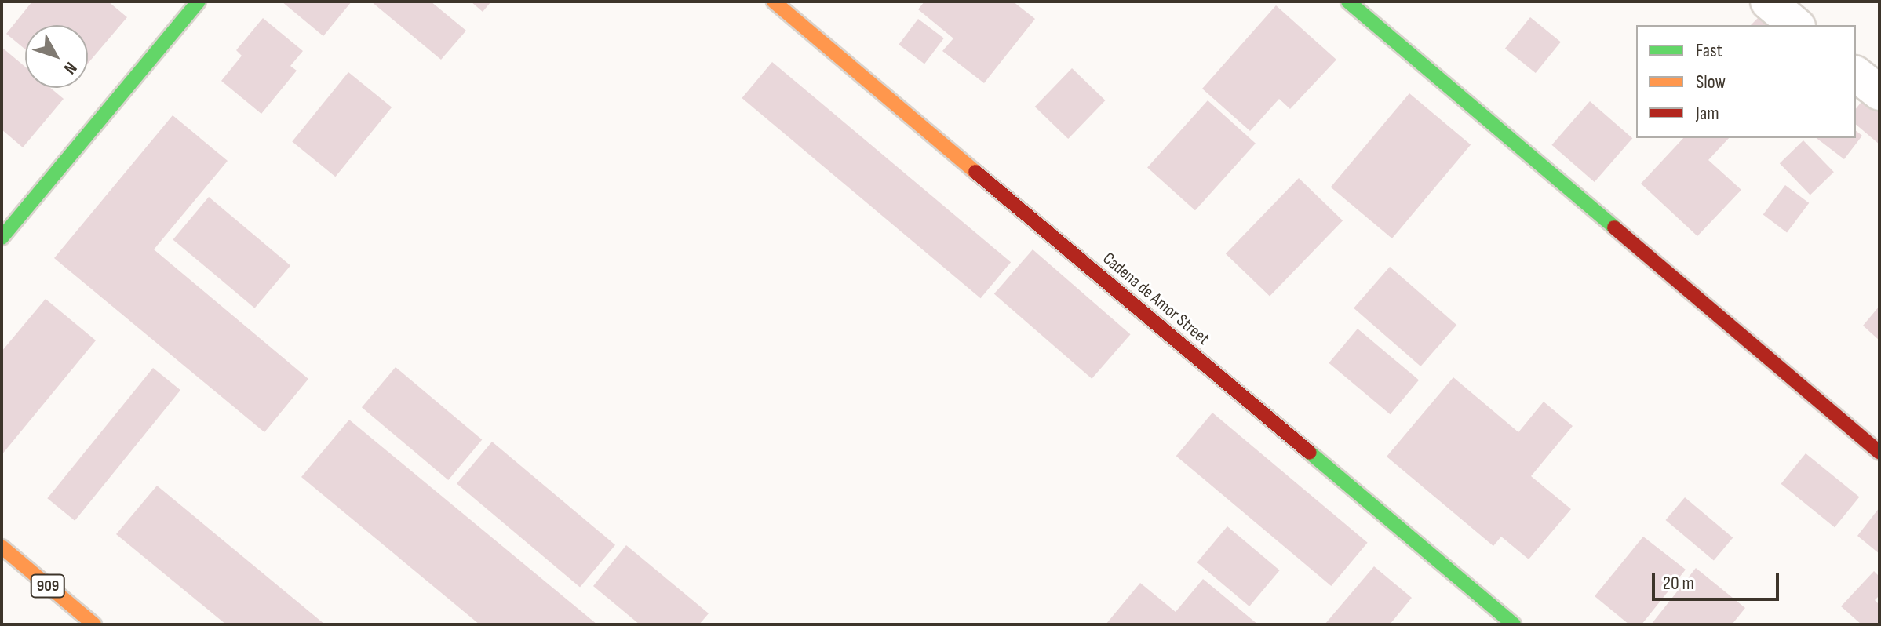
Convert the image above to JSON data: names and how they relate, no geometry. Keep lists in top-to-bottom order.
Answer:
{
  "streets": {
    "street": ["Cadena de Amor Street", "909"]
  },
  "legend": ["Fast", "Slow", "Jam"],
  "scale_bar": "20 m",
  "north": "bottom right"
}
